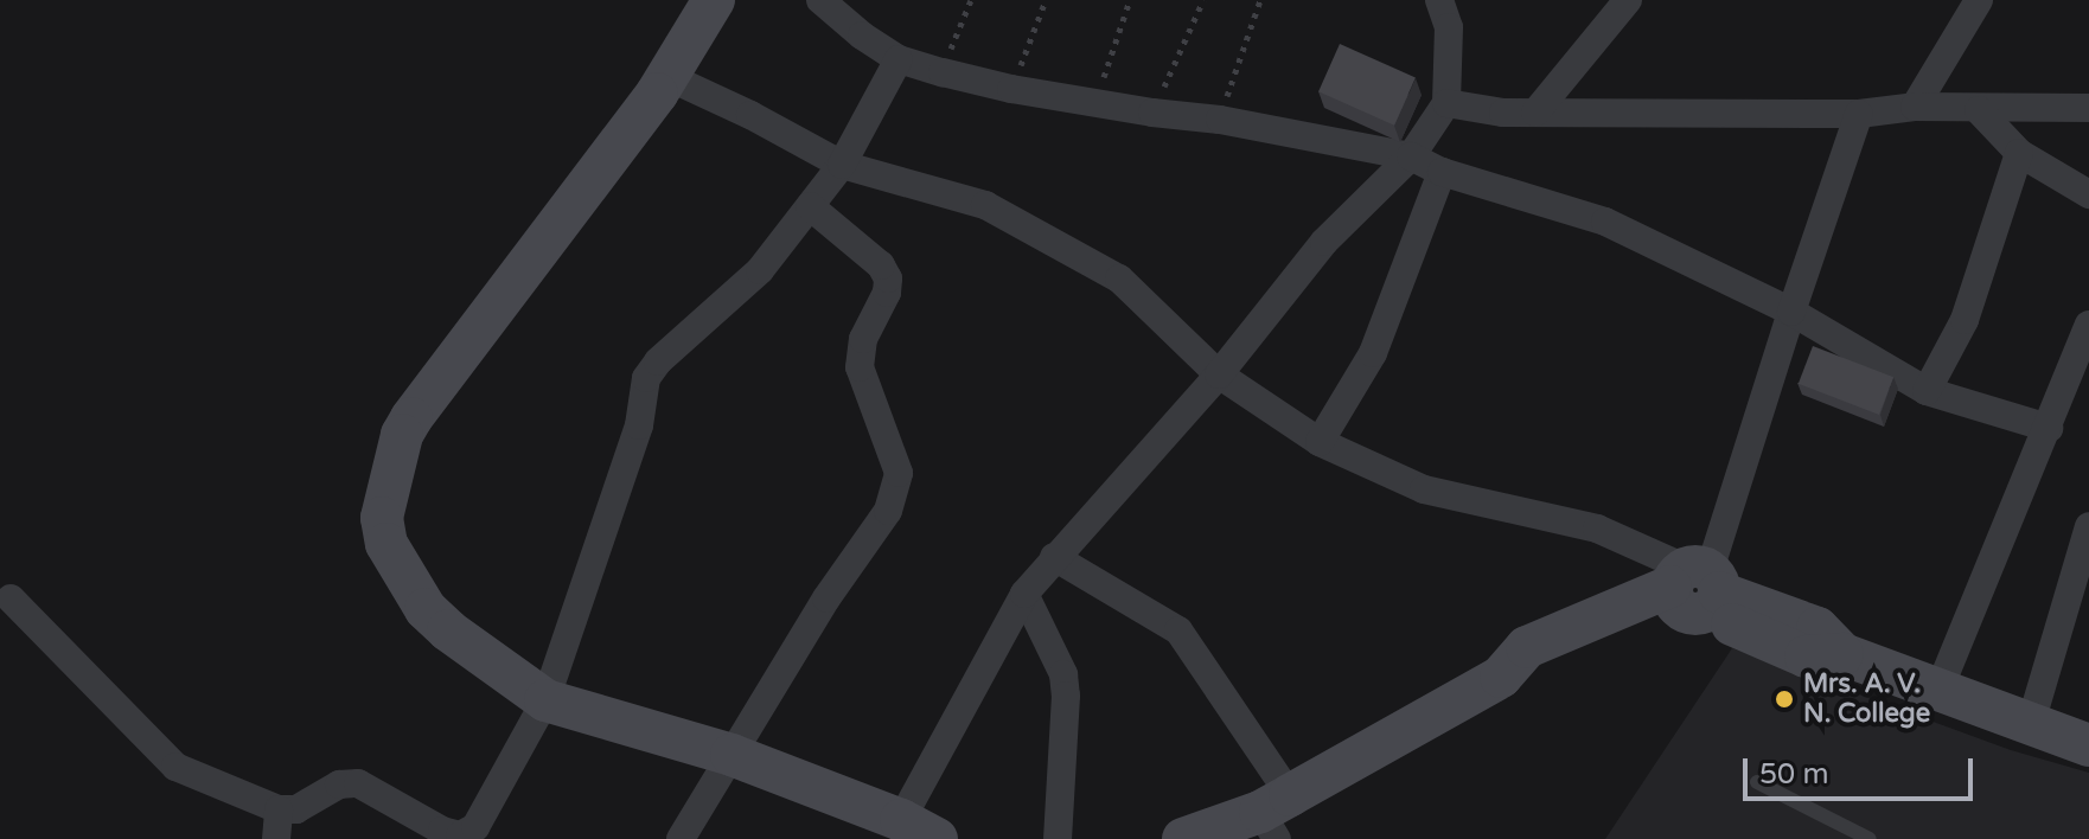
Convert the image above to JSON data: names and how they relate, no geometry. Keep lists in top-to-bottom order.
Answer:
{
  "places": ["Mrs. A. V. N. College"],
  "scale_bar": "50 m"
}
